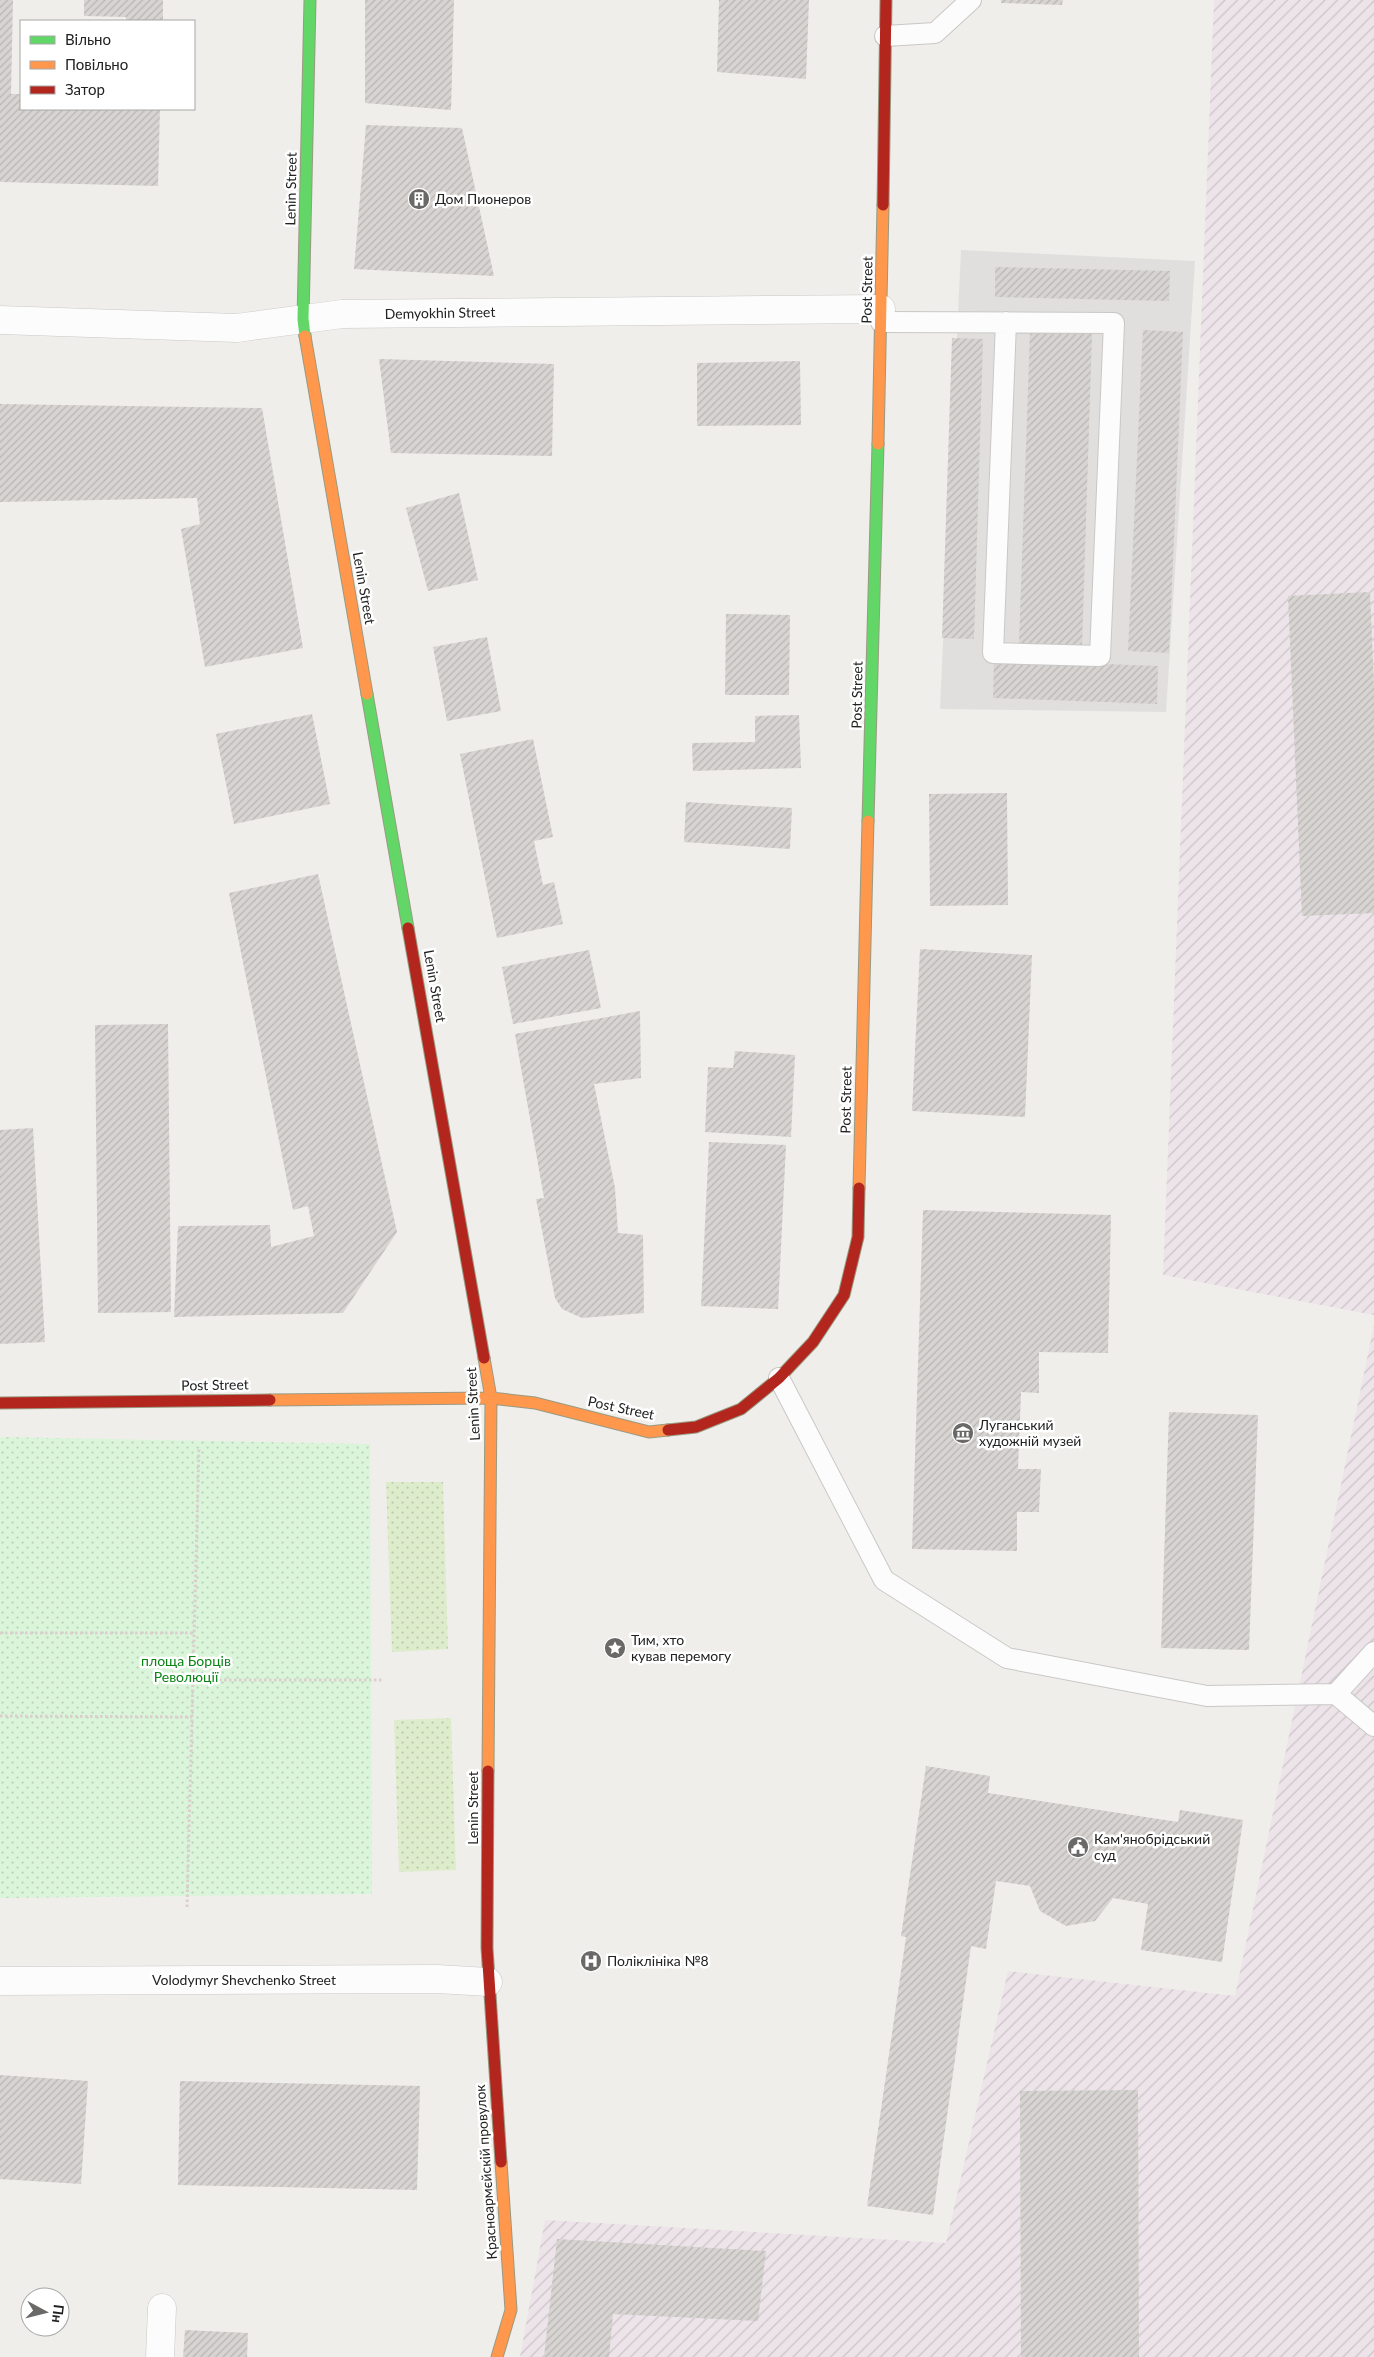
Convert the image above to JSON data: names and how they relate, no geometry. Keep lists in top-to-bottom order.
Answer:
{
  "streets": {
    "street": [
      "Lenin Street",
      "Post Street",
      "Demyokhin Street",
      "Volodymyr Shevchenko Street",
      "Красноармєйскій провулок"
    ]
  },
  "crossings": [
    ["Lenin Street", "Post Street"],
    ["Lenin Street", "Demyokhin Street"],
    ["Lenin Street", "Volodymyr Shevchenko Street"],
    ["Lenin Street", "Красноармєйскій провулок"],
    ["Post Street", "Demyokhin Street"],
    ["Volodymyr Shevchenko Street", "Красноармєйскій провулок"]
  ],
  "parks": ["площа Борців Революції"],
  "places": {
    "building": ["Дом Пионеров"],
    "museum": ["Луганський художній музей"],
    "place": ["Тим, хто кував перемогу"],
    "public building": ["Кам'янобрідський суд"],
    "hospital": ["Поліклініка №8"]
  },
  "legend": ["Вільно", "Повільно", "Затор"],
  "north": "right"
}
